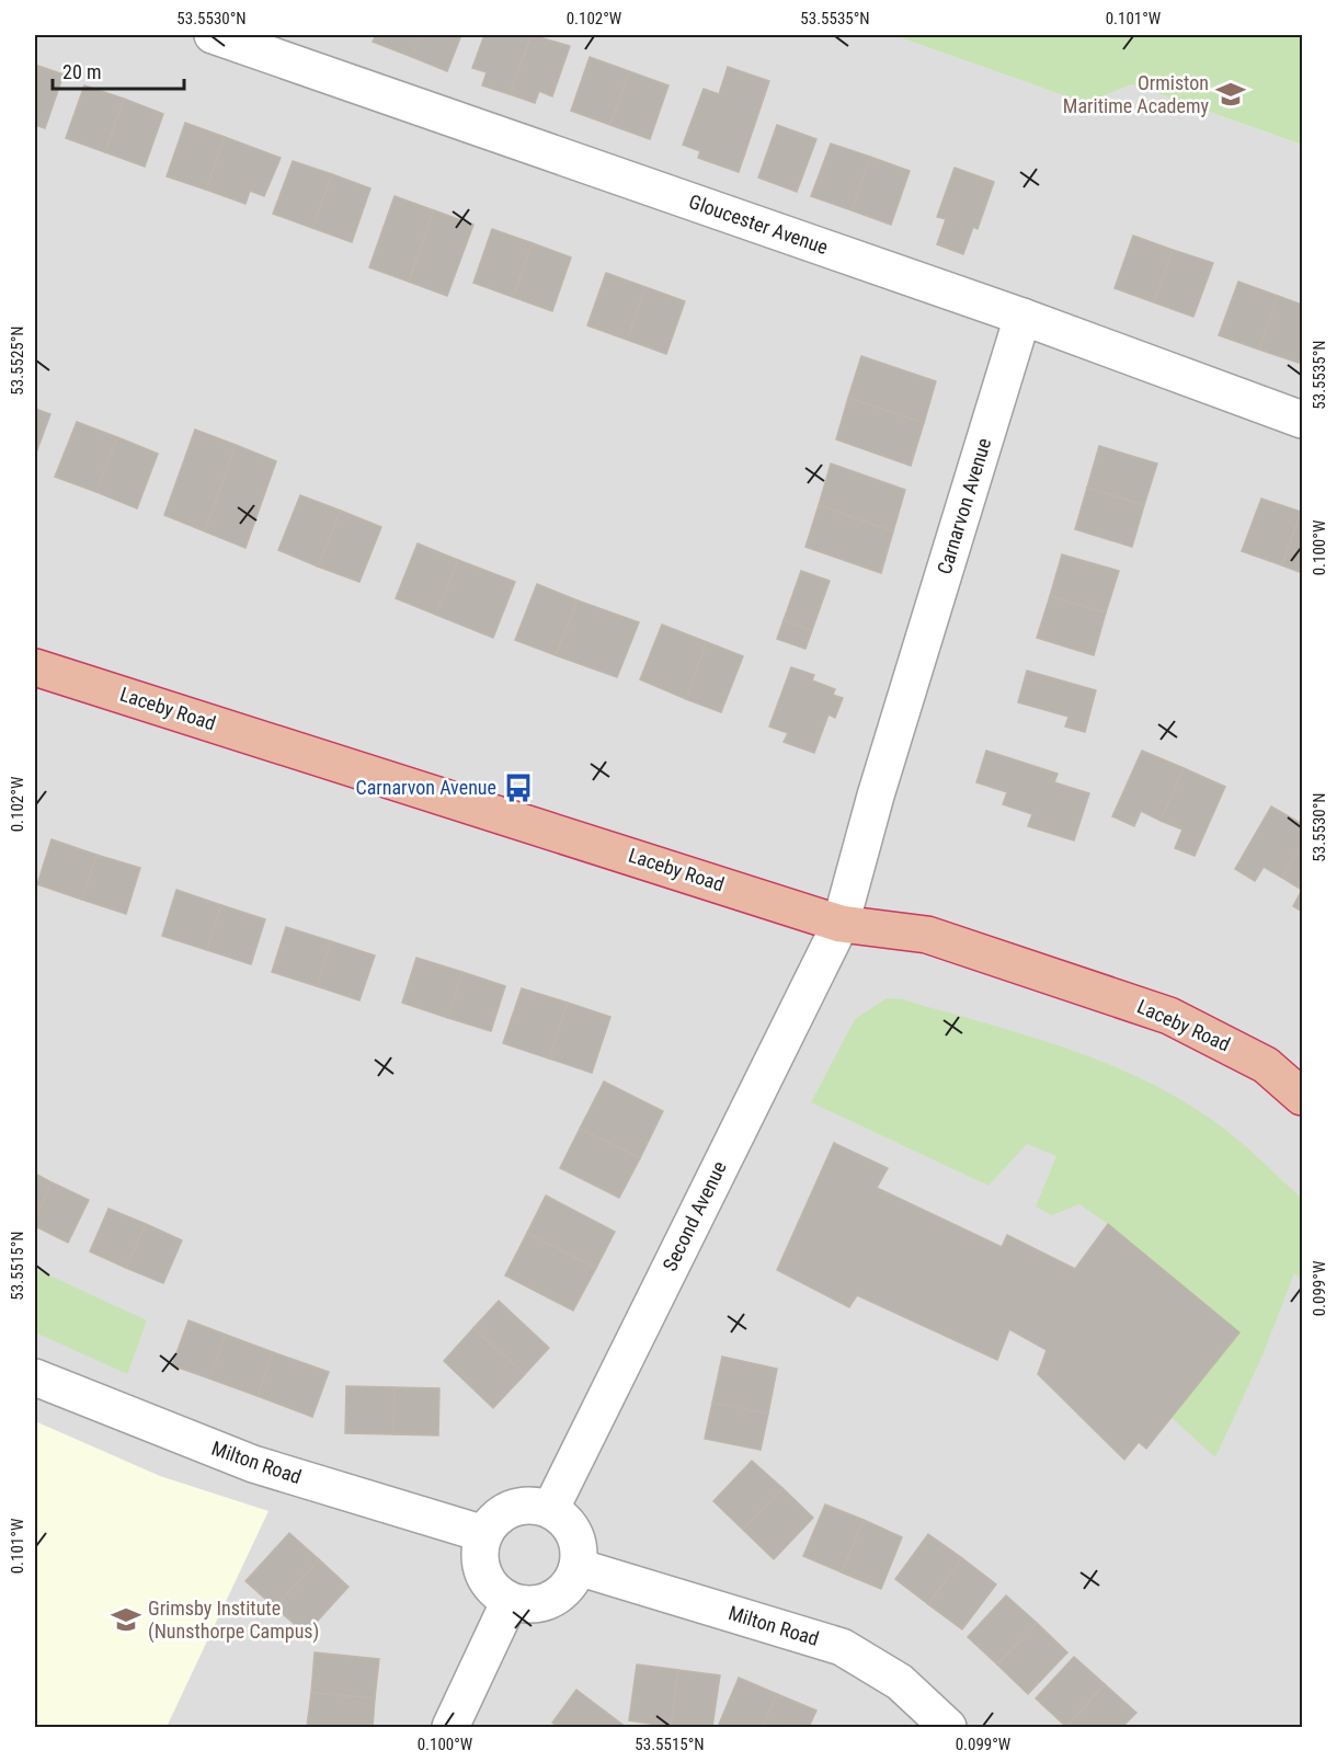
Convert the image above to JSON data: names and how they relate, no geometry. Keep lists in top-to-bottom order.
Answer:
{
  "streets": {
    "highway": ["Laceby Road"],
    "street": [
      "Gloucester Avenue",
      "Carnarvon Avenue",
      "Second Avenue",
      "Milton Road"
    ]
  },
  "crossings": [
    ["Gloucester Avenue", "Carnarvon Avenue"],
    ["Carnarvon Avenue", "Laceby Road"],
    ["Carnarvon Avenue", "Second Avenue"],
    ["Laceby Road", "Second Avenue"],
    ["Second Avenue", "Milton Road"]
  ],
  "places": {
    "school or university": ["Ormiston Maritime Academy", "Grimsby Institute (Nunsthorpe Campus)"],
    "bus stop": ["Carnarvon Avenue"]
  },
  "scale_bar": "20 m",
  "coordinates": [
    "53.5530°N",
    "0.102°W",
    "53.5535°N",
    "0.101°W",
    "53.5525°N",
    "0.100°W",
    "53.5515°N",
    "0.099°W"
  ]
}
